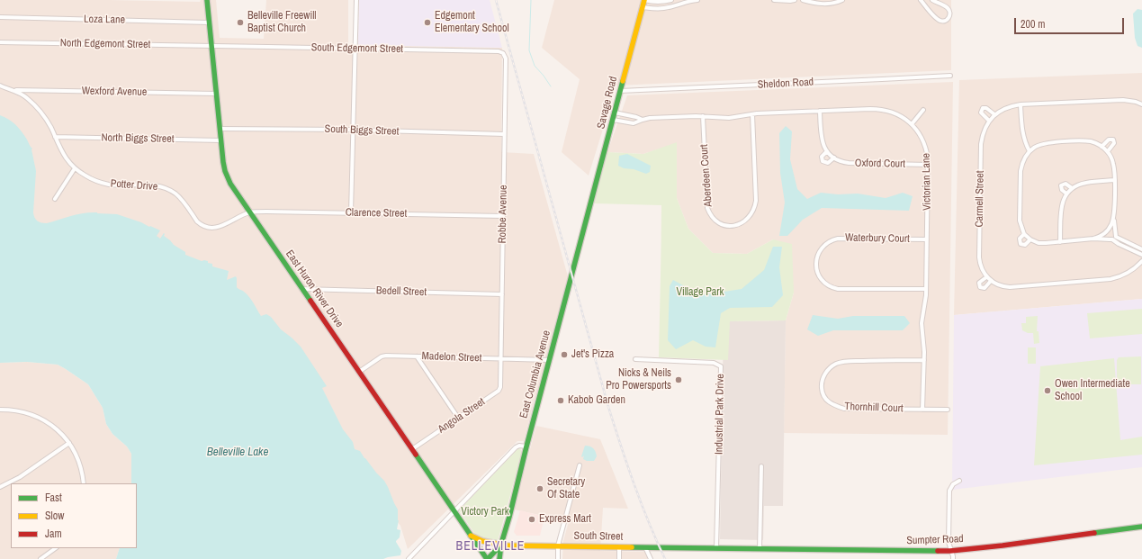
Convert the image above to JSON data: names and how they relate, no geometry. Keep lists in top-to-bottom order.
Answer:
{
  "streets": {
    "street": [
      "Loza Lane",
      "North Edgemont Street",
      "South Edgemont Street",
      "Sheldon Road",
      "Wexford Avenue",
      "Savage Road",
      "South Biggs Street",
      "North Biggs Street",
      "Oxford Court",
      "Aberdeen Court",
      "Victorian Lane",
      "Potter Drive",
      "Carmell Street",
      "Clarence Street",
      "Robbe Avenue",
      "Waterbury Court",
      "East Huron River Drive",
      "Bedell Street",
      "Madelon Street",
      "East Columbia Avenue",
      "Thornhill Court",
      "Industrial Park Drive",
      "Angola Street",
      "South Street",
      "Sumpter Road"
    ]
  },
  "crossings": [
    ["Loza Lane", "East Huron River Drive"],
    ["North Edgemont Street", "South Edgemont Street"],
    ["North Edgemont Street", "East Huron River Drive"],
    ["South Edgemont Street", "Robbe Avenue"],
    ["South Edgemont Street", "East Huron River Drive"],
    ["Sheldon Road", "Savage Road"],
    ["Wexford Avenue", "Potter Drive"],
    ["Wexford Avenue", "East Huron River Drive"],
    ["Savage Road", "Victorian Lane"],
    ["Savage Road", "East Columbia Avenue"],
    ["South Biggs Street", "Robbe Avenue"],
    ["South Biggs Street", "East Huron River Drive"],
    ["North Biggs Street", "Potter Drive"],
    ["North Biggs Street", "East Huron River Drive"],
    ["Oxford Court", "Victorian Lane"],
    ["Aberdeen Court", "Victorian Lane"],
    ["Victorian Lane", "Waterbury Court"],
    ["Victorian Lane", "Thornhill Court"],
    ["Potter Drive", "Clarence Street"],
    ["Potter Drive", "East Huron River Drive"],
    ["Clarence Street", "Robbe Avenue"],
    ["Clarence Street", "East Huron River Drive"],
    ["Robbe Avenue", "Bedell Street"],
    ["Robbe Avenue", "Madelon Street"],
    ["Robbe Avenue", "Angola Street"],
    ["East Huron River Drive", "Bedell Street"],
    ["East Huron River Drive", "Madelon Street"],
    ["East Huron River Drive", "Angola Street"],
    ["East Huron River Drive", "South Street"],
    ["Madelon Street", "East Columbia Avenue"],
    ["East Columbia Avenue", "South Street"],
    ["Industrial Park Drive", "South Street"],
    ["South Street", "Sumpter Road"]
  ],
  "districts": ["BELLEVILLE"],
  "water": ["Belleville Lake"],
  "parks": ["Village Park", "Victory Park"],
  "places": [
    "Belleville Freewill Baptist Church",
    "Edgemont Elementary School",
    "Jet's Pizza",
    "Nicks & Neils Pro Powersports",
    "Owen Intermediate School",
    "Kabob Garden",
    "Secretary Of State",
    "Express Mart"
  ],
  "legend": ["Fast", "Slow", "Jam"],
  "scale_bar": "200 m"
}
